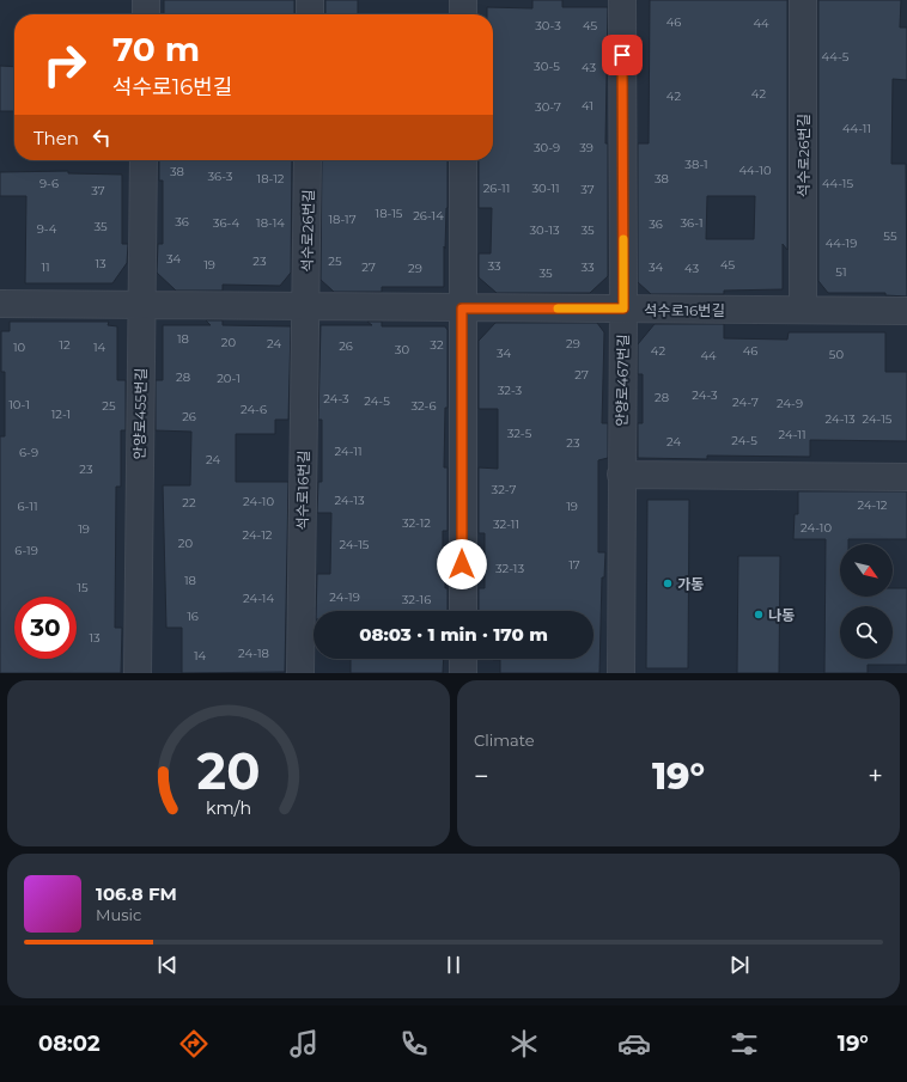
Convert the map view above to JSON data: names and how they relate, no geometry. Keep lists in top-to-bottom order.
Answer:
{
  "streets": {
    "street": [
      "석수로26번길",
      "석수로16번길",
      "안양로467번길",
      "안양로455번길"
    ]
  },
  "crossings": [
    ["석수로26번길", "석수로16번길"],
    ["석수로16번길", "안양로467번길"],
    ["석수로16번길", "안양로455번길"]
  ],
  "places": ["가동", "나동"],
  "house_numbers": [
    "46",
    "44",
    "30-3",
    "45",
    "44-5",
    "30-5",
    "43",
    "42",
    "42",
    "41",
    "30-7",
    "44-11",
    "30-9",
    "39",
    "38-1",
    "44-10",
    "38",
    "36-3",
    "18-12",
    "38",
    "9-6",
    "44-15",
    "26-11",
    "30-11",
    "37",
    "37",
    "18-15",
    "26-14",
    "18-17",
    "36",
    "36-4",
    "18-14",
    "36-1",
    "36",
    "35",
    "9-4",
    "30-13",
    "35",
    "55",
    "44-19",
    "34",
    "23",
    "25",
    "13",
    "19",
    "45",
    "33",
    "11",
    "27",
    "33",
    "34",
    "29",
    "43",
    "51",
    "35",
    "18",
    "20",
    "24",
    "29",
    "12",
    "32",
    "26",
    "10",
    "14",
    "30",
    "42",
    "46",
    "34",
    "50",
    "44",
    "27",
    "28",
    "20-1",
    "32-3",
    "24-3",
    "28",
    "24-3",
    "24-5",
    "24-7",
    "24-9",
    "10-1",
    "25",
    "32-6",
    "24-6",
    "12-1",
    "26",
    "24-13",
    "24-15",
    "32-5",
    "24-11",
    "24-5",
    "24",
    "23",
    "24-11",
    "6-9",
    "24",
    "23",
    "32-7",
    "24-13",
    "24-10",
    "22",
    "24-12",
    "6-11",
    "19",
    "32-12",
    "32-11",
    "24-10",
    "19",
    "24-12",
    "20",
    "24-15",
    "6-19",
    "17",
    "32-13",
    "18",
    "15",
    "24-19",
    "24-14",
    "32-16",
    "16",
    "13",
    "24-18",
    "14"
  ],
  "north": "bottom right",
  "page": {
    "turn": ["70 m", "석수로16번길"],
    "then": "Then",
    "limit": "30",
    "trip": "08:03 · 1 min · 170 m",
    "tile": "Climate",
    "heat": ["−", "19°", "+"],
    "song": ["106.8 FM", "Music"],
    "tabs": ["08:02", "19°"],
    "gauge": ["20", "km/h"]
  }
}
